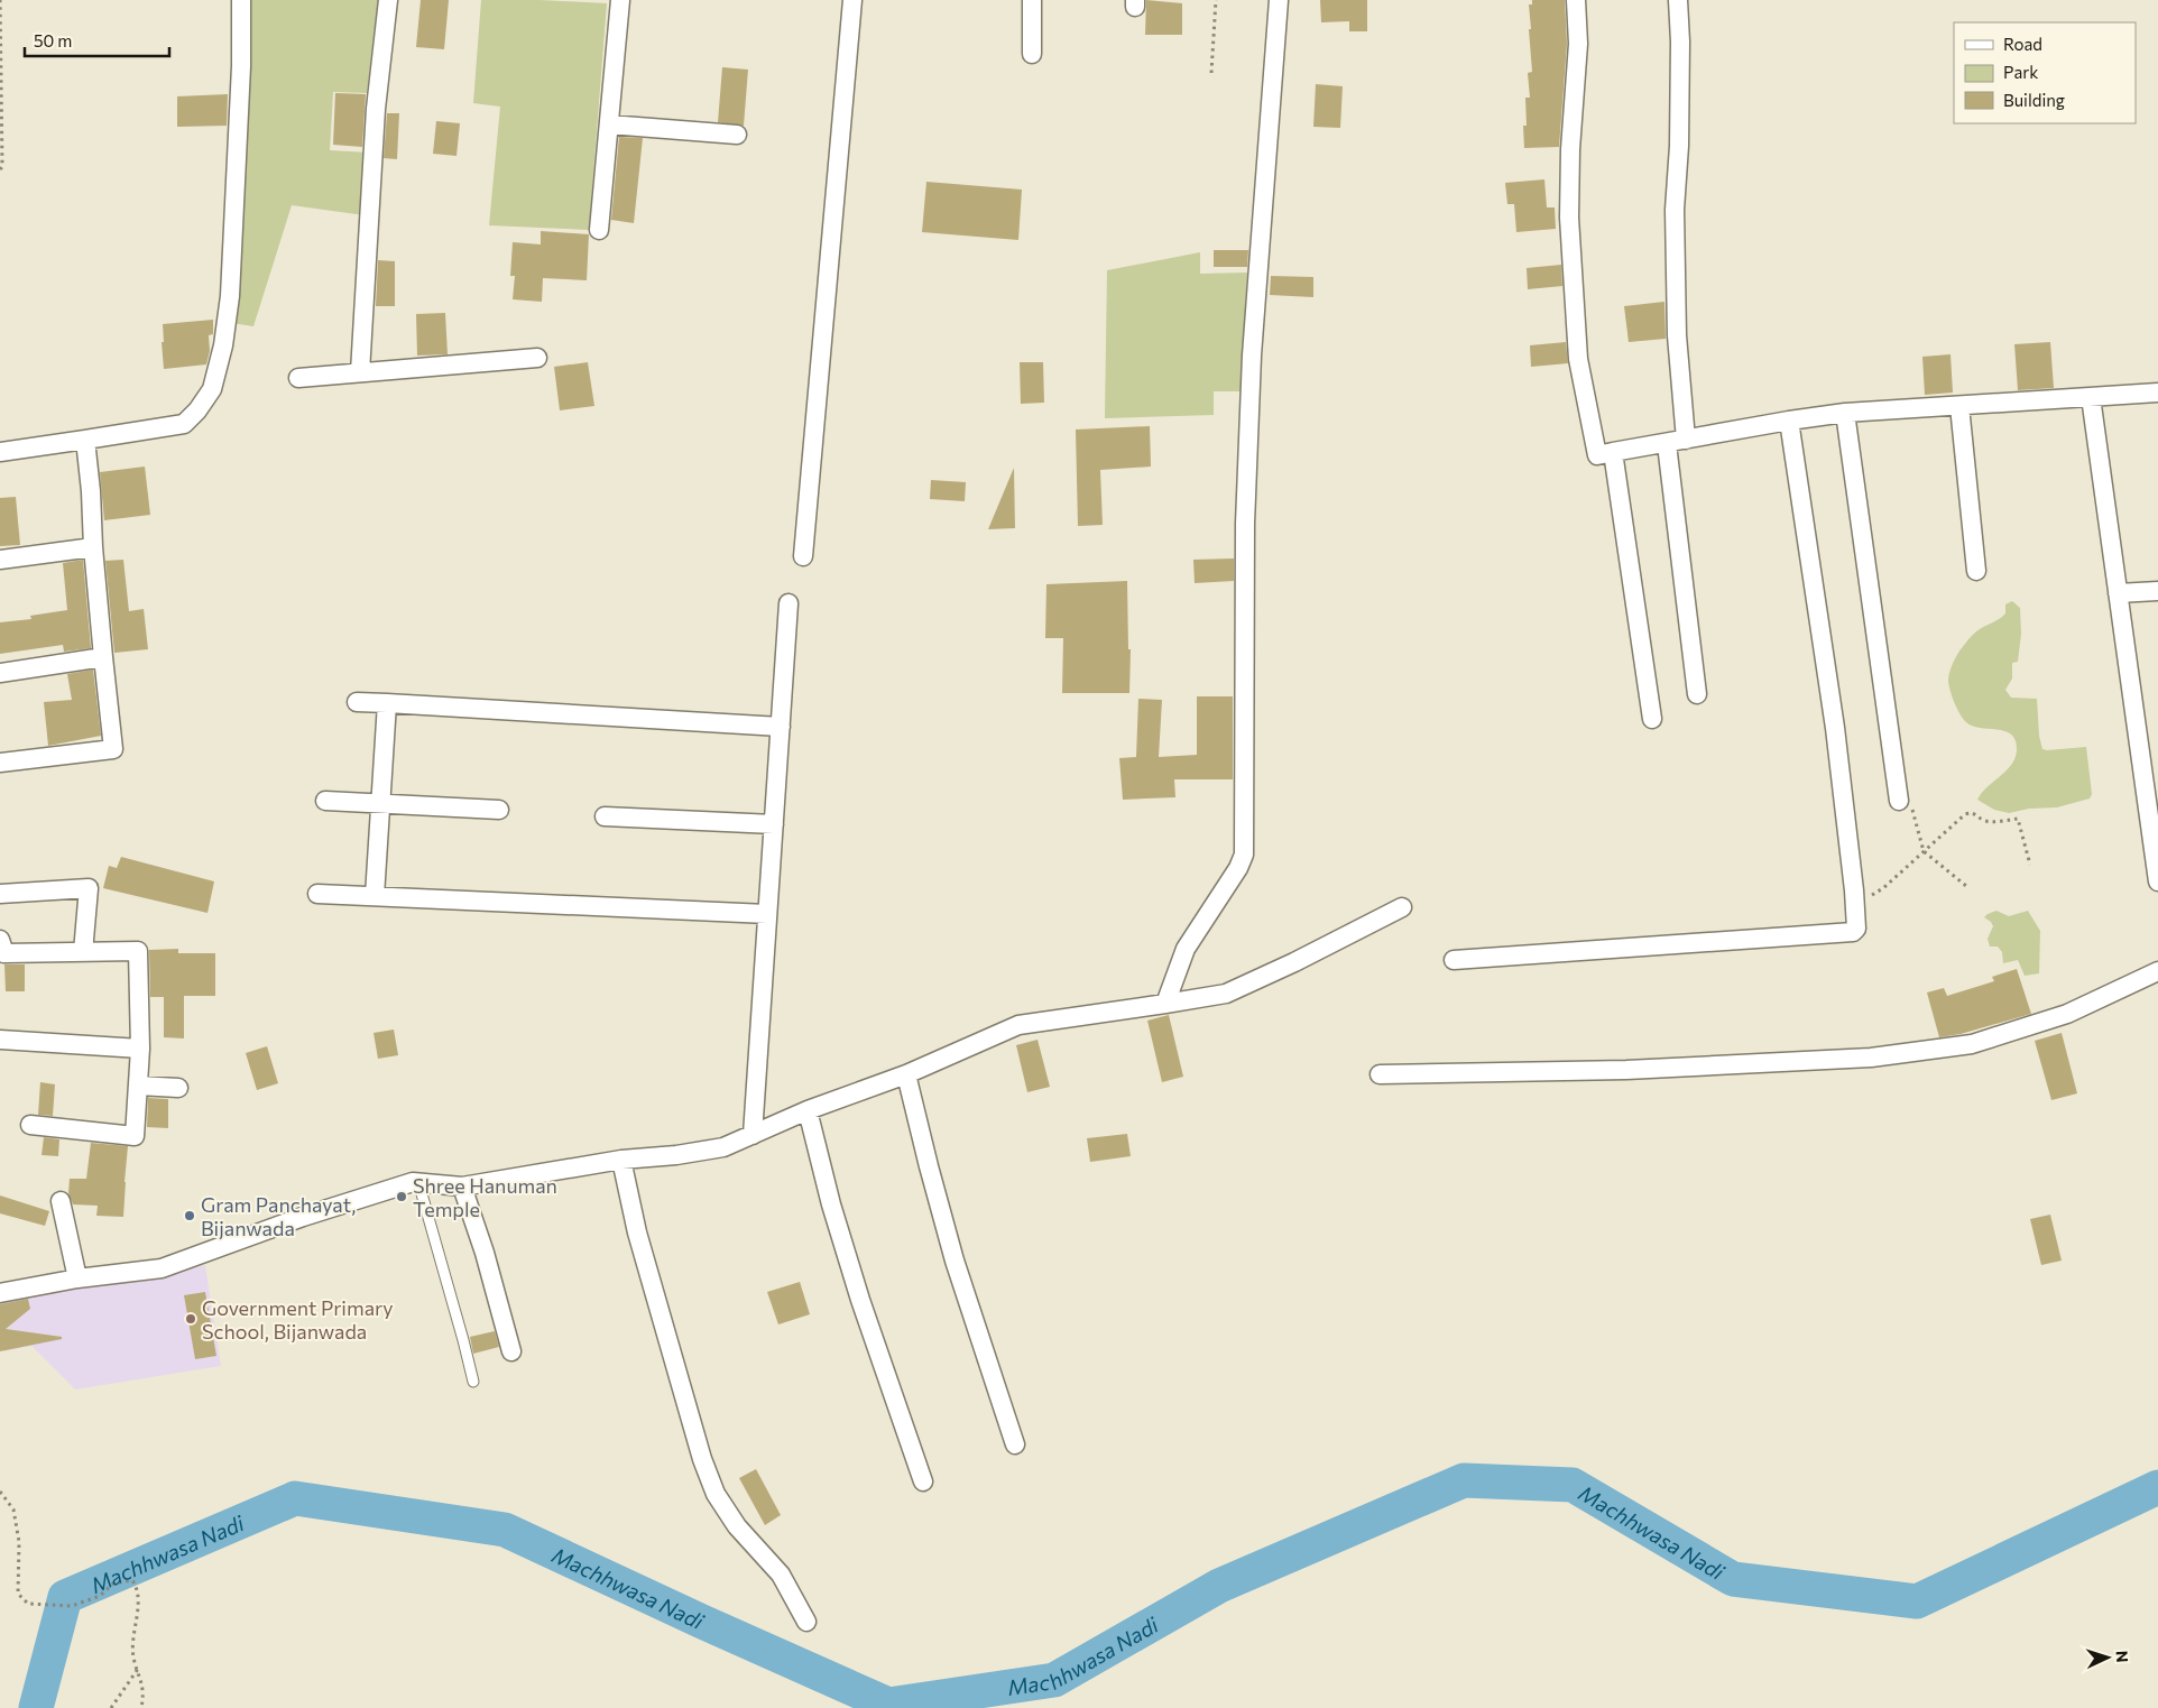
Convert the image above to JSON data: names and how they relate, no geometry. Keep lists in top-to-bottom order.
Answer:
{
  "water": ["Machhwasa Nadi"],
  "places": ["Shree Hanuman Temple", "Gram Panchayat, Bijanwada", "Government Primary School, Bijanwada"],
  "legend": ["Road", "Park", "Building"],
  "scale_bar": "50 m",
  "north": "right"
}
